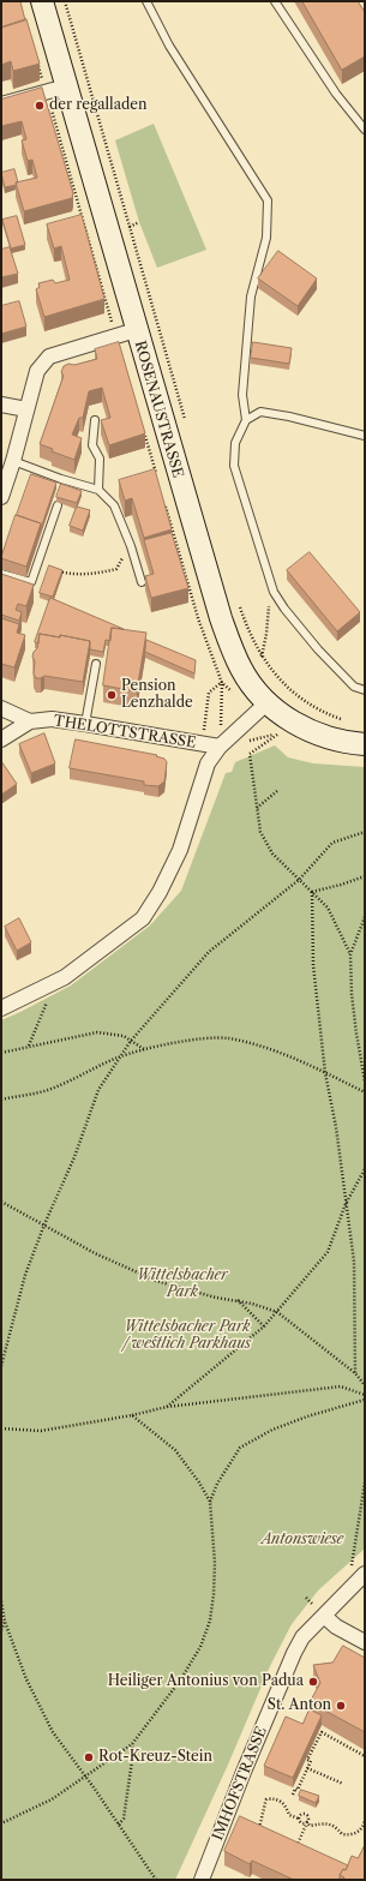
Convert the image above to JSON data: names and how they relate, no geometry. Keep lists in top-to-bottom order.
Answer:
{
  "streets": {
    "main road": ["ROSENAUSTRASSE"],
    "street": ["THELOTTSTRASSE", "IMHOFSTRASSE"]
  },
  "parks": ["Wittelsbacher Park", "Wittelsbacher Park / westlich Parkhaus", "Antonswiese"],
  "places": [
    "der regalladen",
    "Pension Lenzhalde",
    "Heiliger Antonius von Padua",
    "St. Anton",
    "Rot-Kreuz-Stein"
  ]
}
